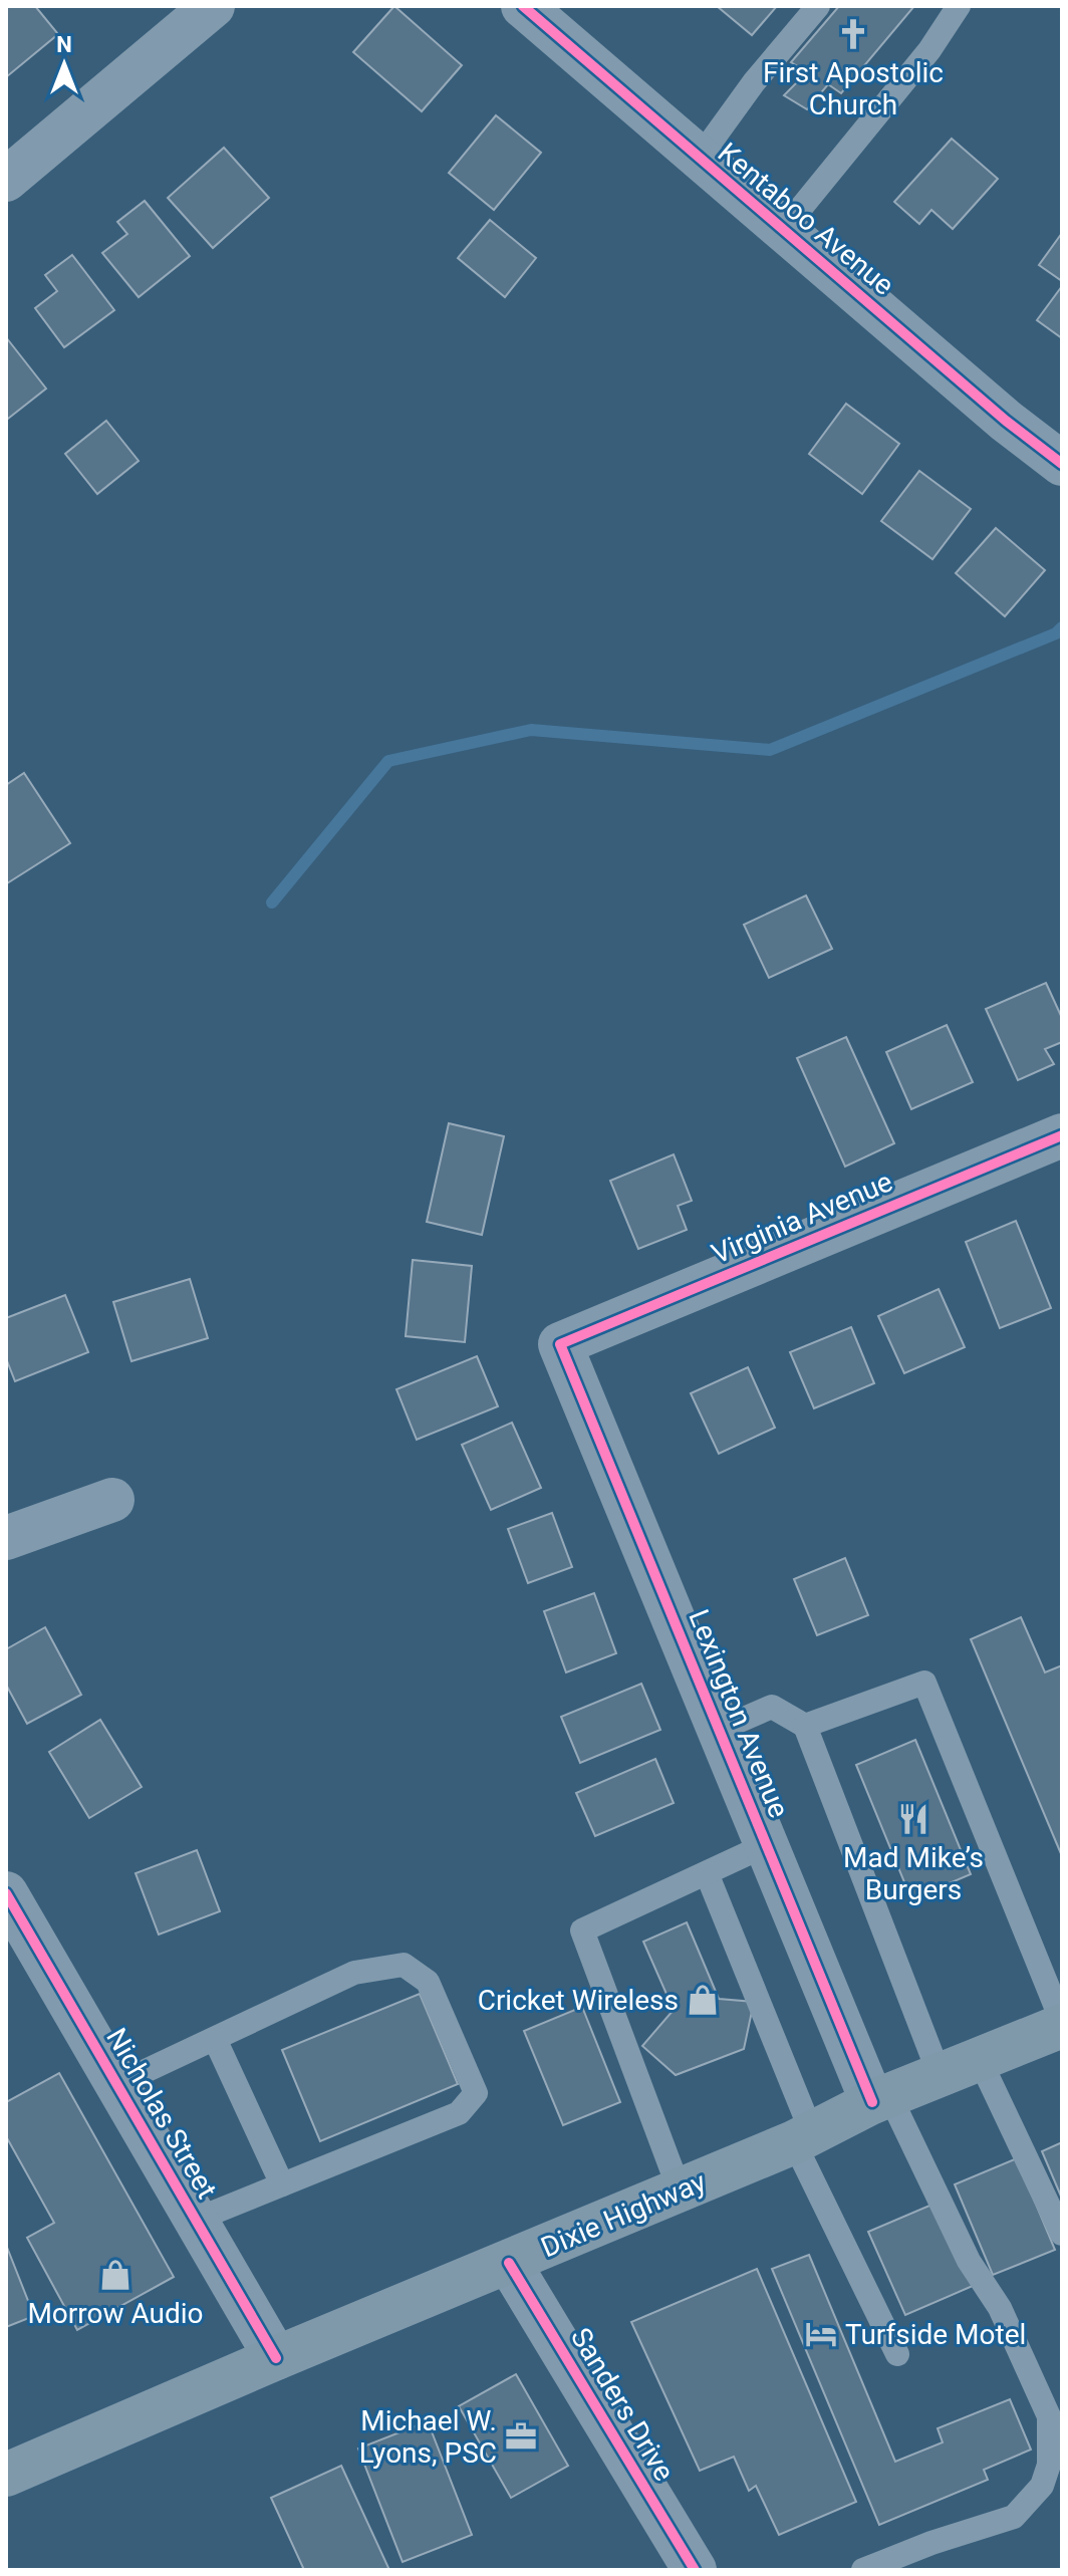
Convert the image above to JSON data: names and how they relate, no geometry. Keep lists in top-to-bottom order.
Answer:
{
  "streets": {
    "main road": ["Dixie Highway"],
    "street": [
      "Kentaboo Avenue",
      "Virginia Avenue",
      "Lexington Avenue",
      "Nicholas Street",
      "Sanders Drive"
    ]
  },
  "crossings": [
    ["Virginia Avenue", "Lexington Avenue"],
    ["Lexington Avenue", "Dixie Highway"],
    ["Nicholas Street", "Dixie Highway"],
    ["Dixie Highway", "Sanders Drive"]
  ],
  "places": {
    "church": ["First Apostolic Church"],
    "restaurant": ["Mad Mike’s Burgers"],
    "shop": ["Cricket Wireless", "Morrow Audio"],
    "hotel": ["Turfside Motel"],
    "office": ["Michael W. Lyons, PSC"]
  },
  "north": "top"
}
